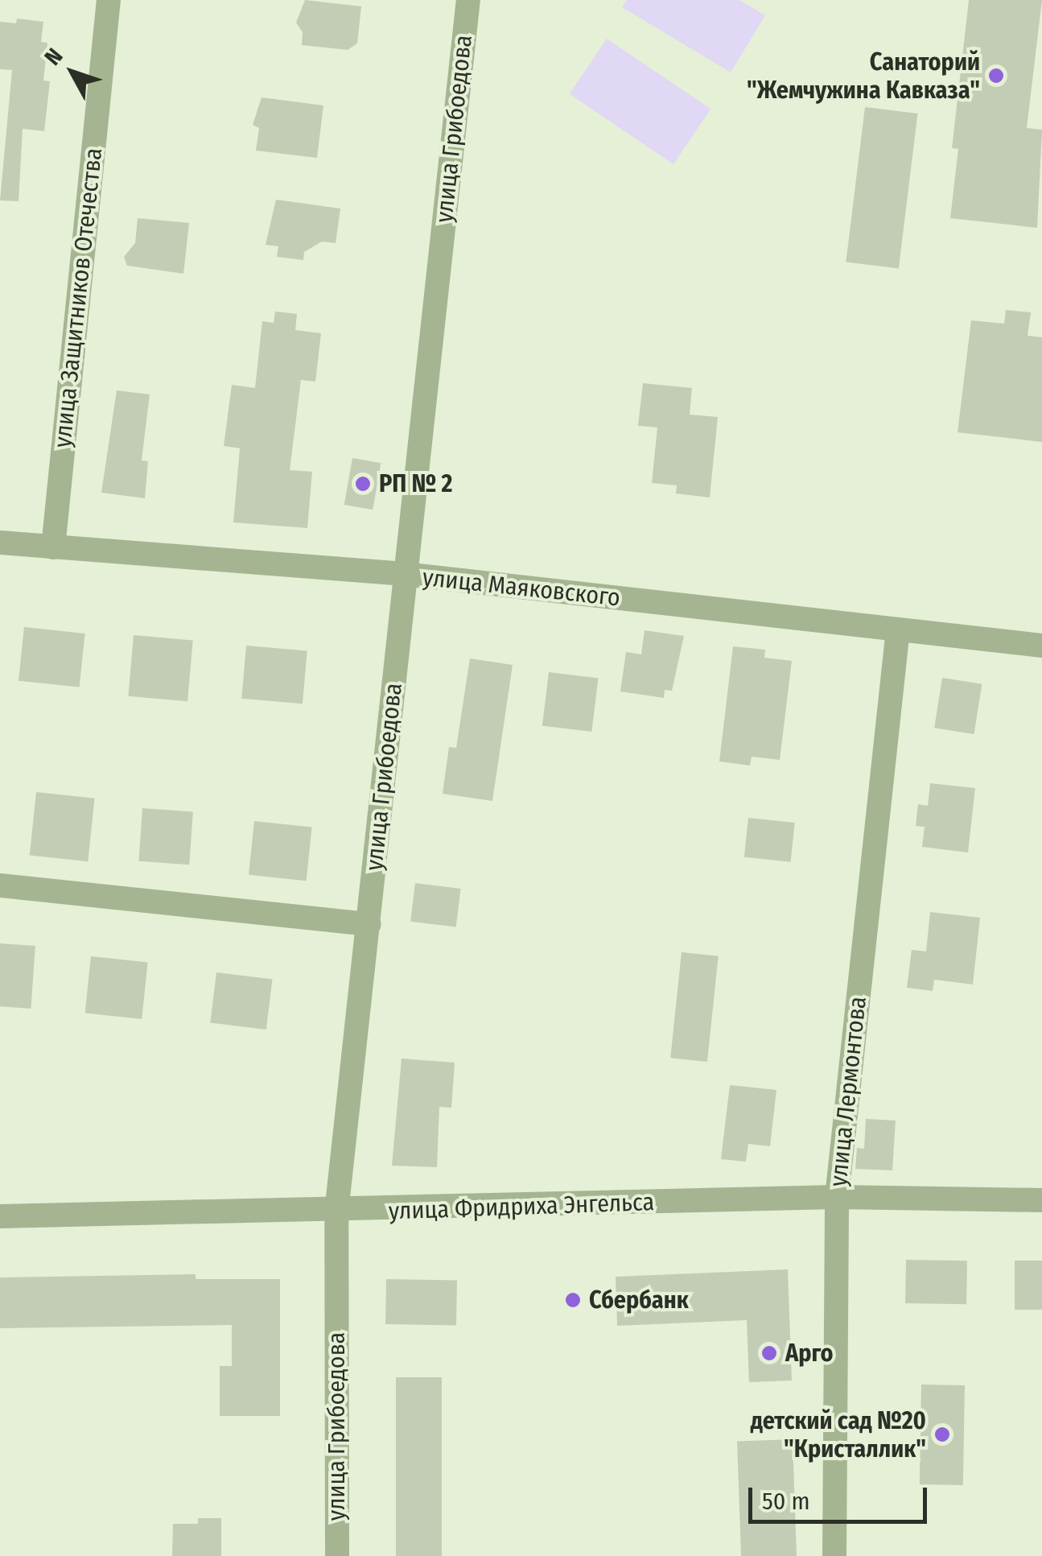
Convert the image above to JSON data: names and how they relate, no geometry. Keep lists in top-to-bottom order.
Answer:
{
  "streets": {
    "street": [
      "улица Грибоедова",
      "улица Защитников Отечества",
      "улица Маяковского",
      "улица Лермонтова",
      "улица Фридриха Энгельса"
    ]
  },
  "crossings": [
    ["улица Грибоедова", "улица Маяковского"],
    ["улица Грибоедова", "улица Фридриха Энгельса"],
    ["улица Защитников Отечества", "улица Маяковского"],
    ["улица Маяковского", "улица Лермонтова"],
    ["улица Лермонтова", "улица Фридриха Энгельса"]
  ],
  "places": [
    "Санаторий \"Жемчужина Кавказа\"",
    "РП № 2",
    "Сбербанк",
    "Арго",
    "детский сад №20 \"Кристаллик\""
  ],
  "scale_bar": "50 m",
  "north": "top left"
}
